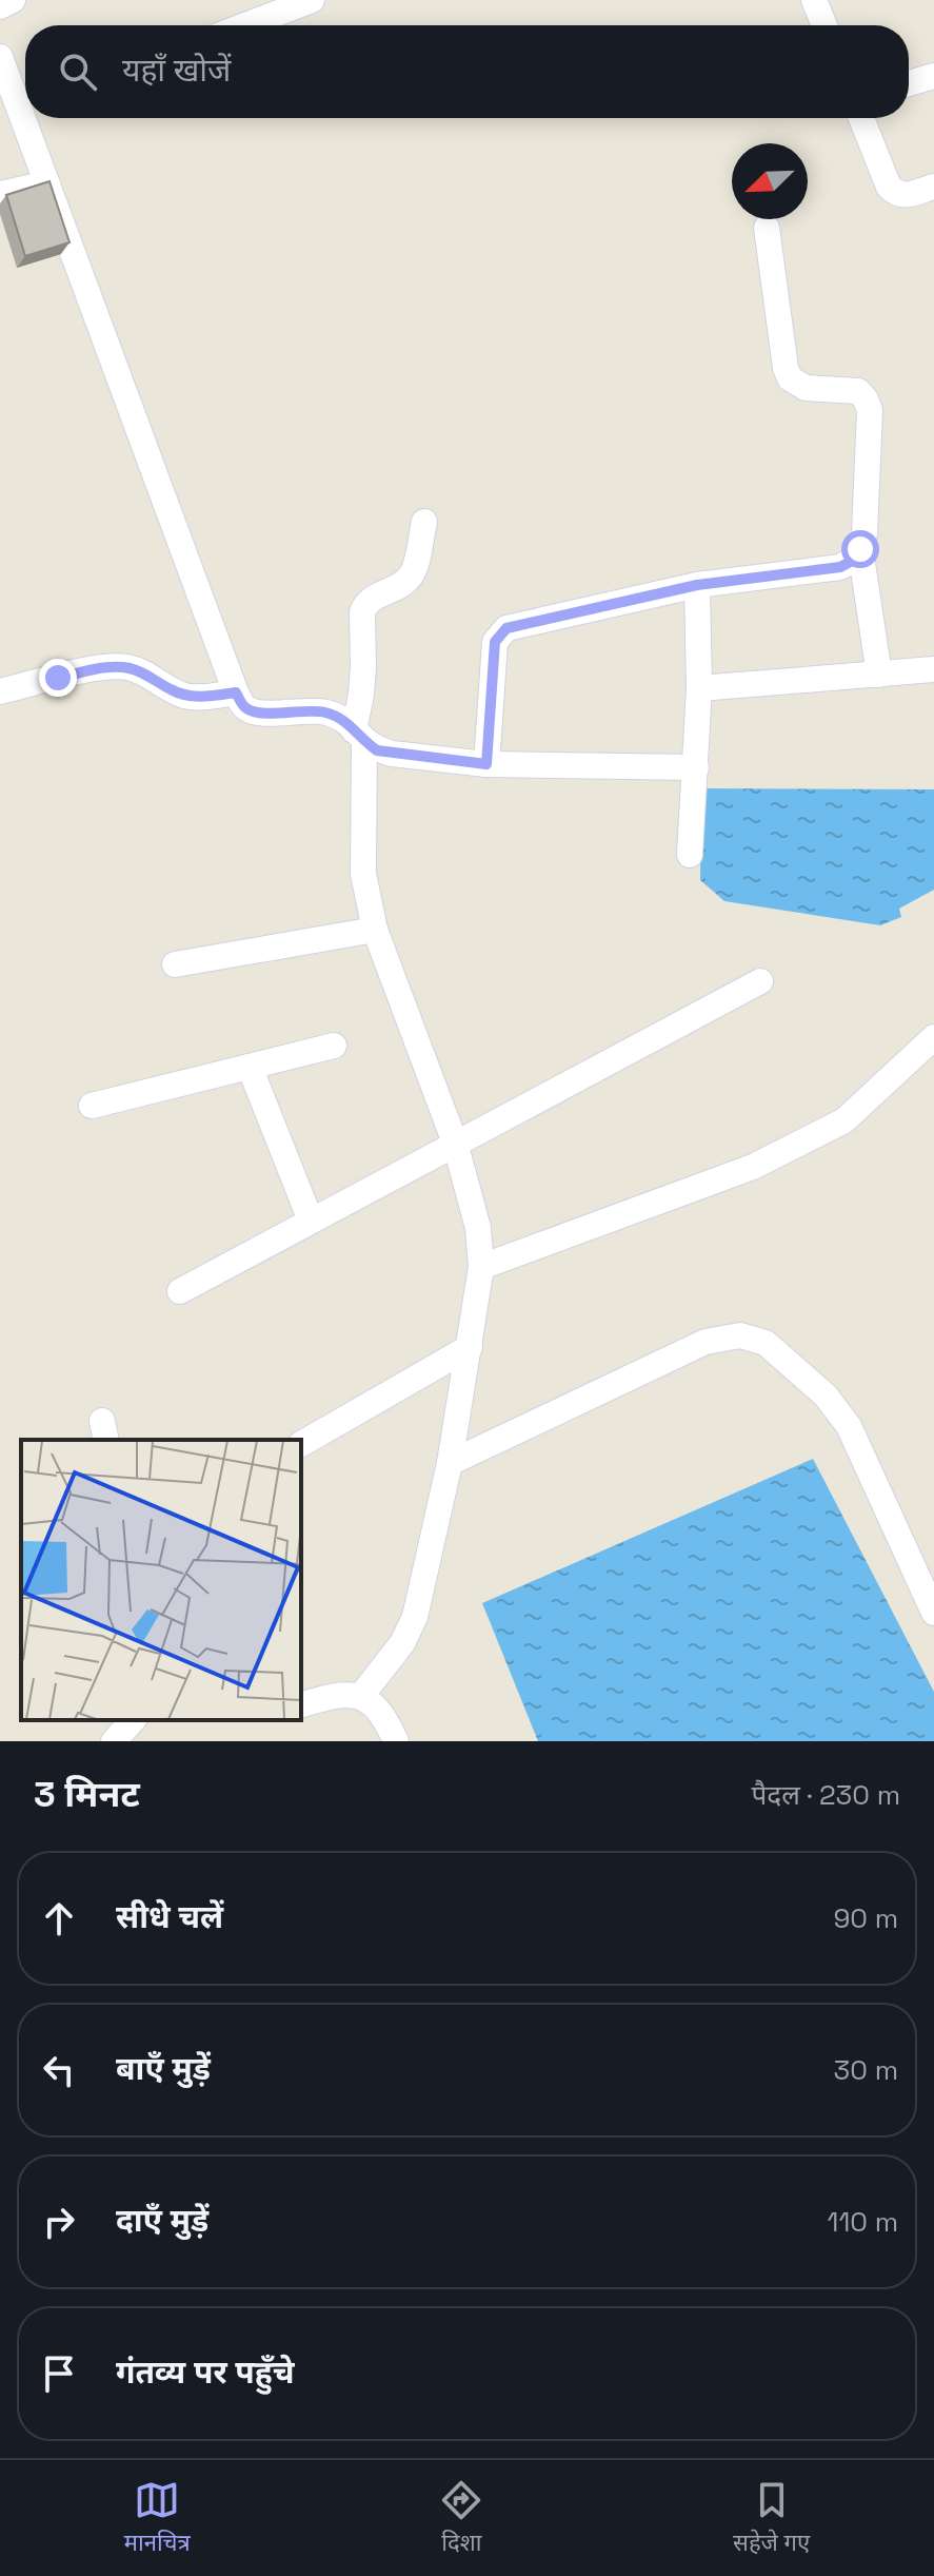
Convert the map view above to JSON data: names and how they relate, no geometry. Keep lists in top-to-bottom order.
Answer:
{
  "north": "bottom left",
  "page": {
    "search": "यहाँ खोजें",
    "heading": ["3 मिनट", "पैदल · 230 m"],
    "list": [
      ["सीधे चलें", "90 m"],
      ["बाएँ मुड़ें", "30 m"],
      ["दाएँ मुड़ें", "110 m"],
      "गंतव्य पर पहुँचे"
    ],
    "nav": ["मानचित्र", "दिशा", "सहेजे गए"]
  }
}
